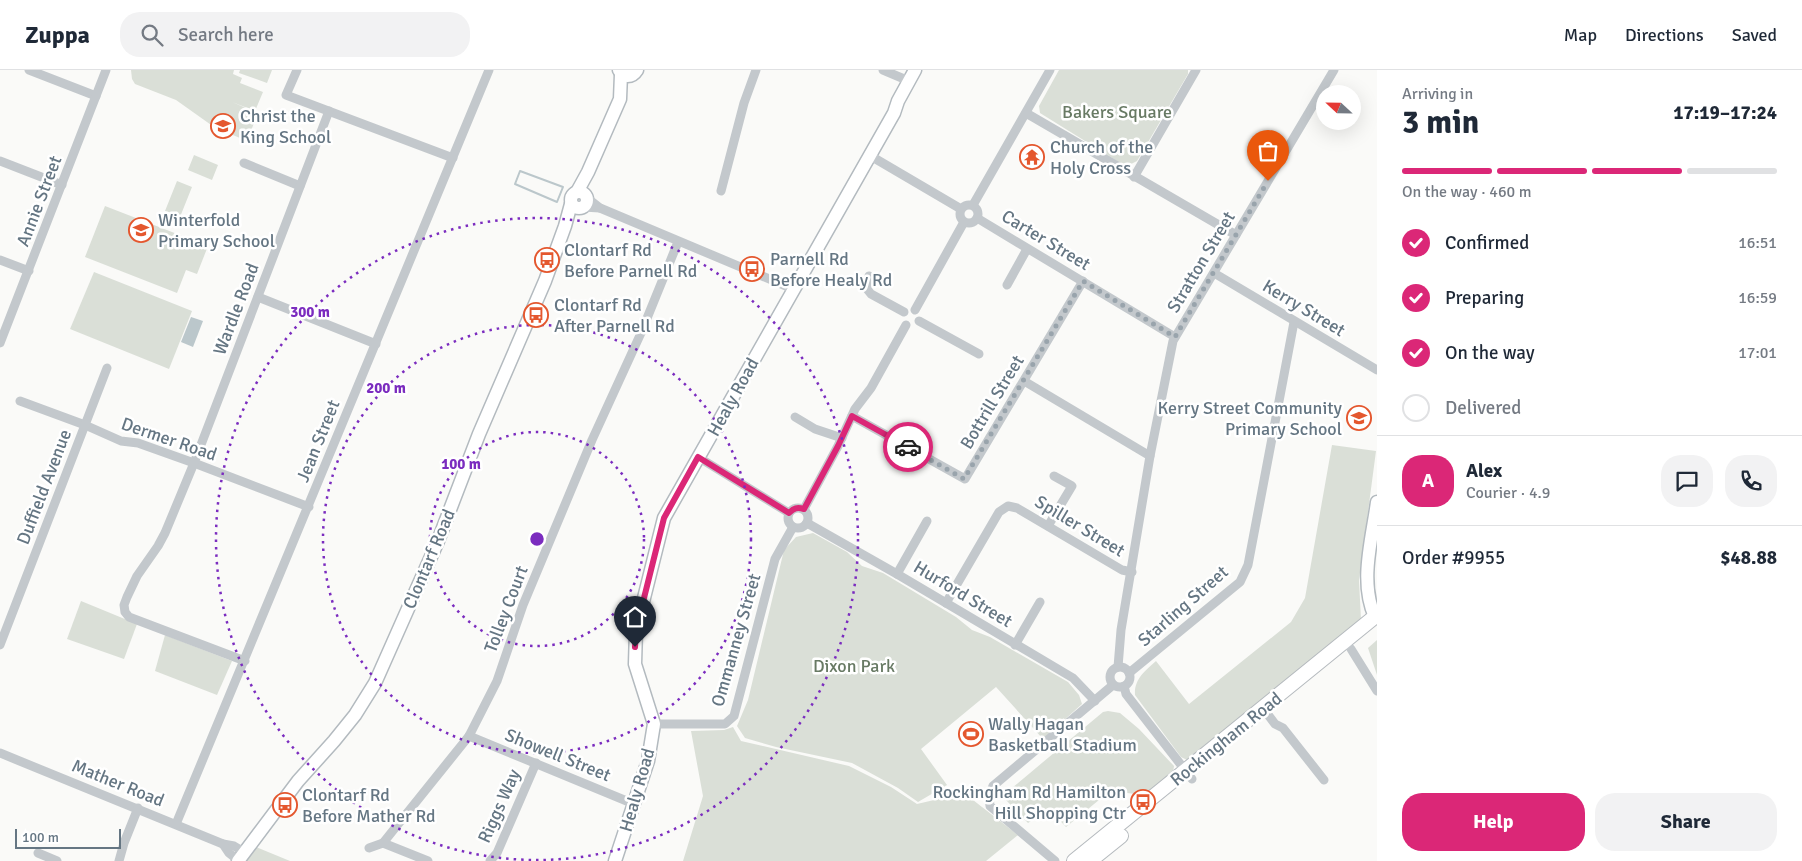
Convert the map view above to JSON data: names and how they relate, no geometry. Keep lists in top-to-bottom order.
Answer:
{
  "streets": {
    "main road": ["Rockingham Road"],
    "street": [
      "Annie Street",
      "Carter Street",
      "Stratton Street",
      "Kerry Street",
      "Wardle Road",
      "Healy Road",
      "Bottrill Street",
      "Dermer Road",
      "Jean Street",
      "Duffield Avenue",
      "Spiller Street",
      "Clontarf Road",
      "Hurford Street",
      "Starling Street",
      "Tolley Court",
      "Ommanney Street",
      "Showell Street",
      "Mather Road",
      "Riggs Way"
    ]
  },
  "crossings": [
    ["Carter Street", "Stratton Street"],
    ["Carter Street", "Bottrill Street"],
    ["Stratton Street", "Kerry Street"],
    ["Stratton Street", "Spiller Street"],
    ["Stratton Street", "Starling Street"],
    ["Kerry Street", "Starling Street"],
    ["Wardle Road", "Dermer Road"],
    ["Wardle Road", "Jean Street"],
    ["Healy Road", "Ommanney Street"],
    ["Healy Road", "Showell Street"],
    ["Dermer Road", "Jean Street"],
    ["Dermer Road", "Duffield Avenue"],
    ["Jean Street", "Mather Road"],
    ["Spiller Street", "Hurford Street"],
    ["Clontarf Road", "Mather Road"],
    ["Hurford Street", "Ommanney Street"],
    ["Tolley Court", "Showell Street"],
    ["Showell Street", "Riggs Way"]
  ],
  "parks": ["Bakers Square", "Dixon Park"],
  "places": {
    "school or university": ["Christ the King School", "Winterfold Primary School", "Kerry Street Community Primary School"],
    "temple": ["Church of the Holy Cross"],
    "bus stop": [
      "Clontarf Rd Before Parnell Rd",
      "Parnell Rd Before Healy Rd",
      "Clontarf Rd After Parnell Rd",
      "Rockingham Rd Hamilton Hill Shopping Ctr",
      "Clontarf Rd Before Mather Rd"
    ],
    "sports": ["Wally Hagan Basketball Stadium"]
  },
  "scale_bar": "100 m",
  "north": "left",
  "page": {
    "header": "Zuppa",
    "search": "Search here",
    "nav": ["Map", "Directions", "Saved"],
    "heading": ["3 min", "Arriving in", "17:19–17:24"],
    "panel": [
      "Alex",
      "Courier · 4.9",
      "Order #9955",
      "$48.88"
    ],
    "bar": "On the way · 460 m",
    "list": [
      ["Confirmed", "16:51"],
      ["Preparing", "16:59"],
      ["On the way", "17:01"],
      "Delivered"
    ],
    "round": "A",
    "buttons": ["Help", "Share"],
    "scale": "100 m"
  },
  "rings": ["300 m", "200 m", "100 m"]
}
